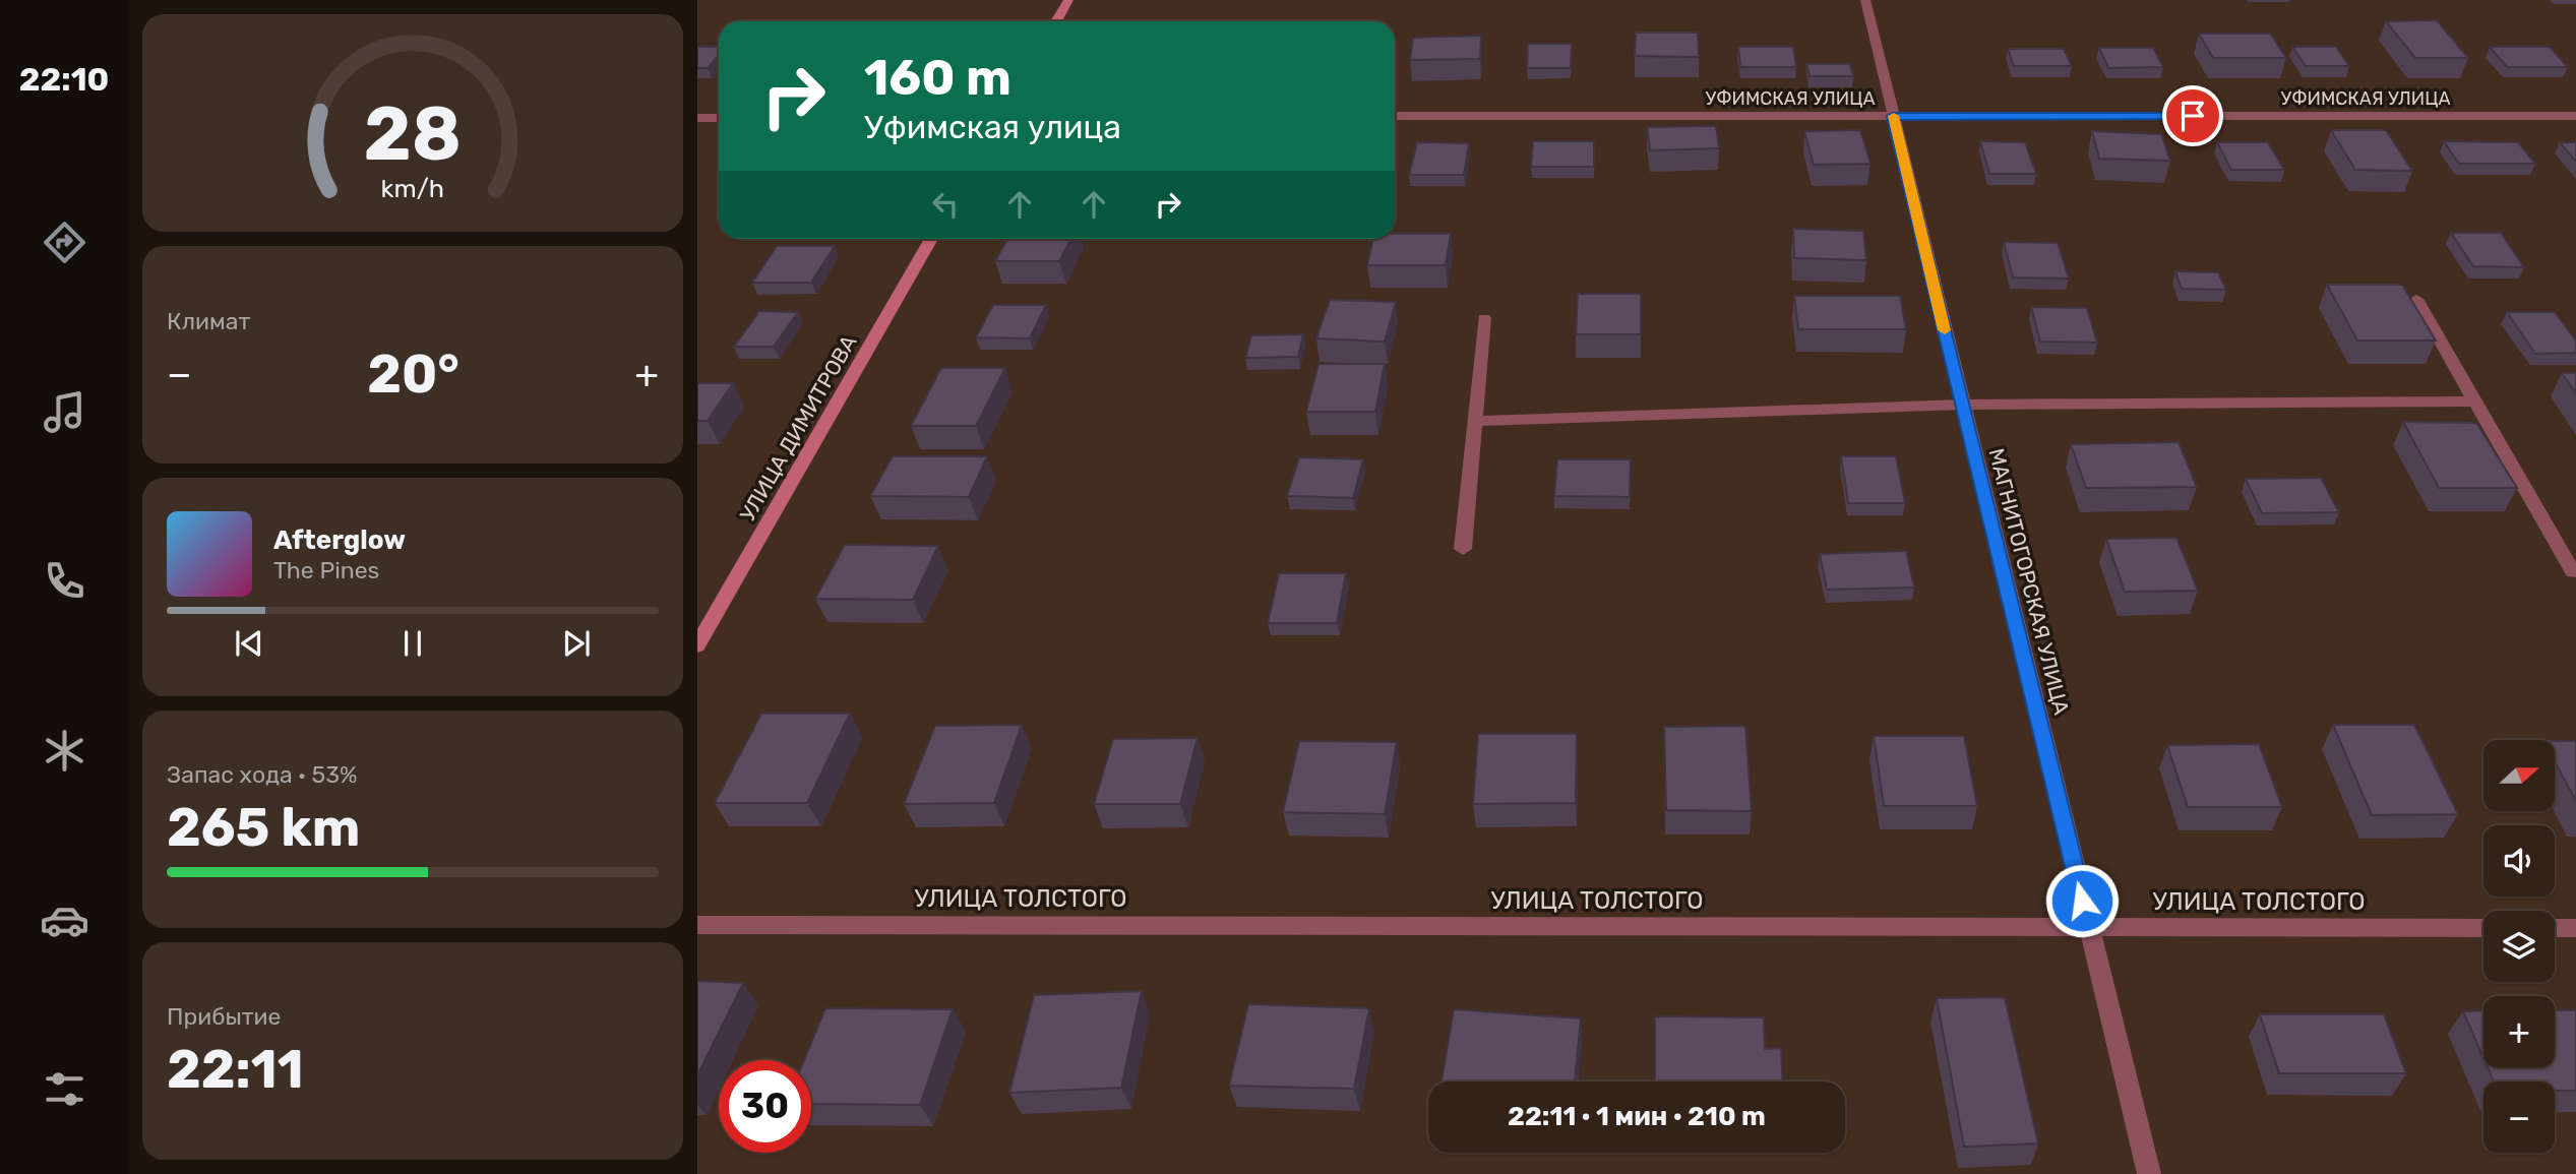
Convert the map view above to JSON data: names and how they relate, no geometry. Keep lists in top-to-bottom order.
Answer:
{
  "streets": {
    "main road": ["УЛИЦА ДИМИТРОВА"],
    "street": ["УФИМСКАЯ УЛИЦА", "МАГНИТОГОРСКАЯ УЛИЦА", "УЛИЦА ТОЛСТОГО"]
  },
  "crossings": [
    ["УФИМСКАЯ УЛИЦА", "МАГНИТОГОРСКАЯ УЛИЦА"],
    ["МАГНИТОГОРСКАЯ УЛИЦА", "УЛИЦА ТОЛСТОГО"]
  ],
  "north": "right",
  "page": {
    "tabs": "22:10",
    "turn": ["160 m", "Уфимская улица"],
    "tile": [
      "Климат",
      ["Запас хода · 53%", "265 km"],
      ["Прибытие", "22:11"]
    ],
    "heat": ["−", "20°", "+"],
    "song": ["Afterglow", "The Pines"],
    "map_buttons": ["+", "−"],
    "limit": "30",
    "trip": "22:11 · 1 мин · 210 m",
    "gauge": ["28", "km/h"]
  }
}
